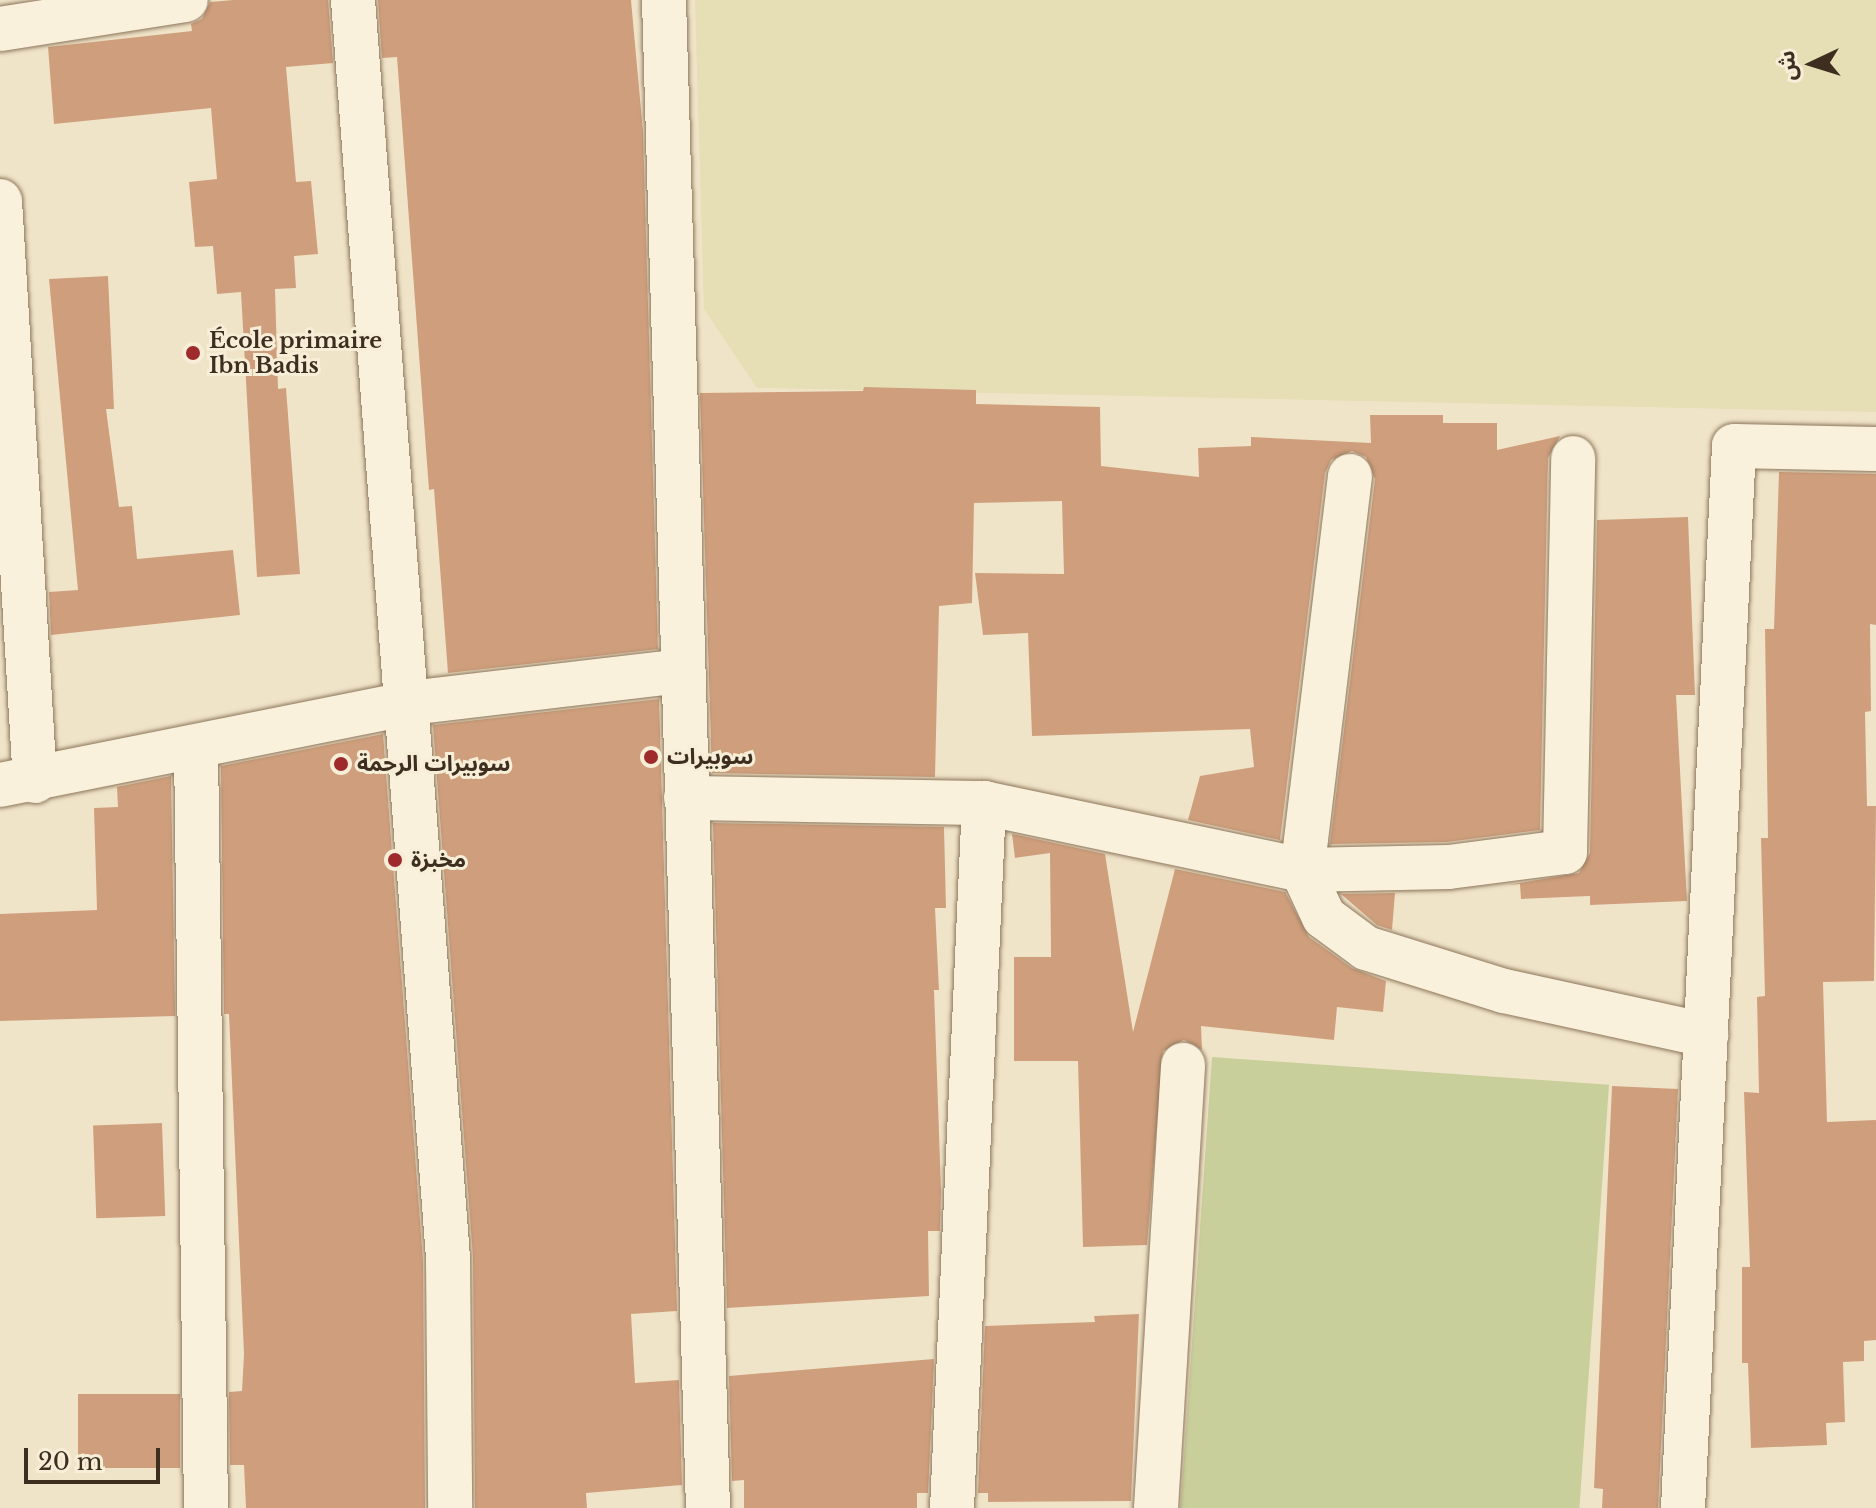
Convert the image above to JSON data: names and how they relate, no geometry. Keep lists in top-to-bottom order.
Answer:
{
  "places": [
    "École primaire Ibn Badis",
    "سوبيرات",
    "سوبيرات الرحمة",
    "مخبزة"
  ],
  "scale_bar": "20 m",
  "north": "left"
}
